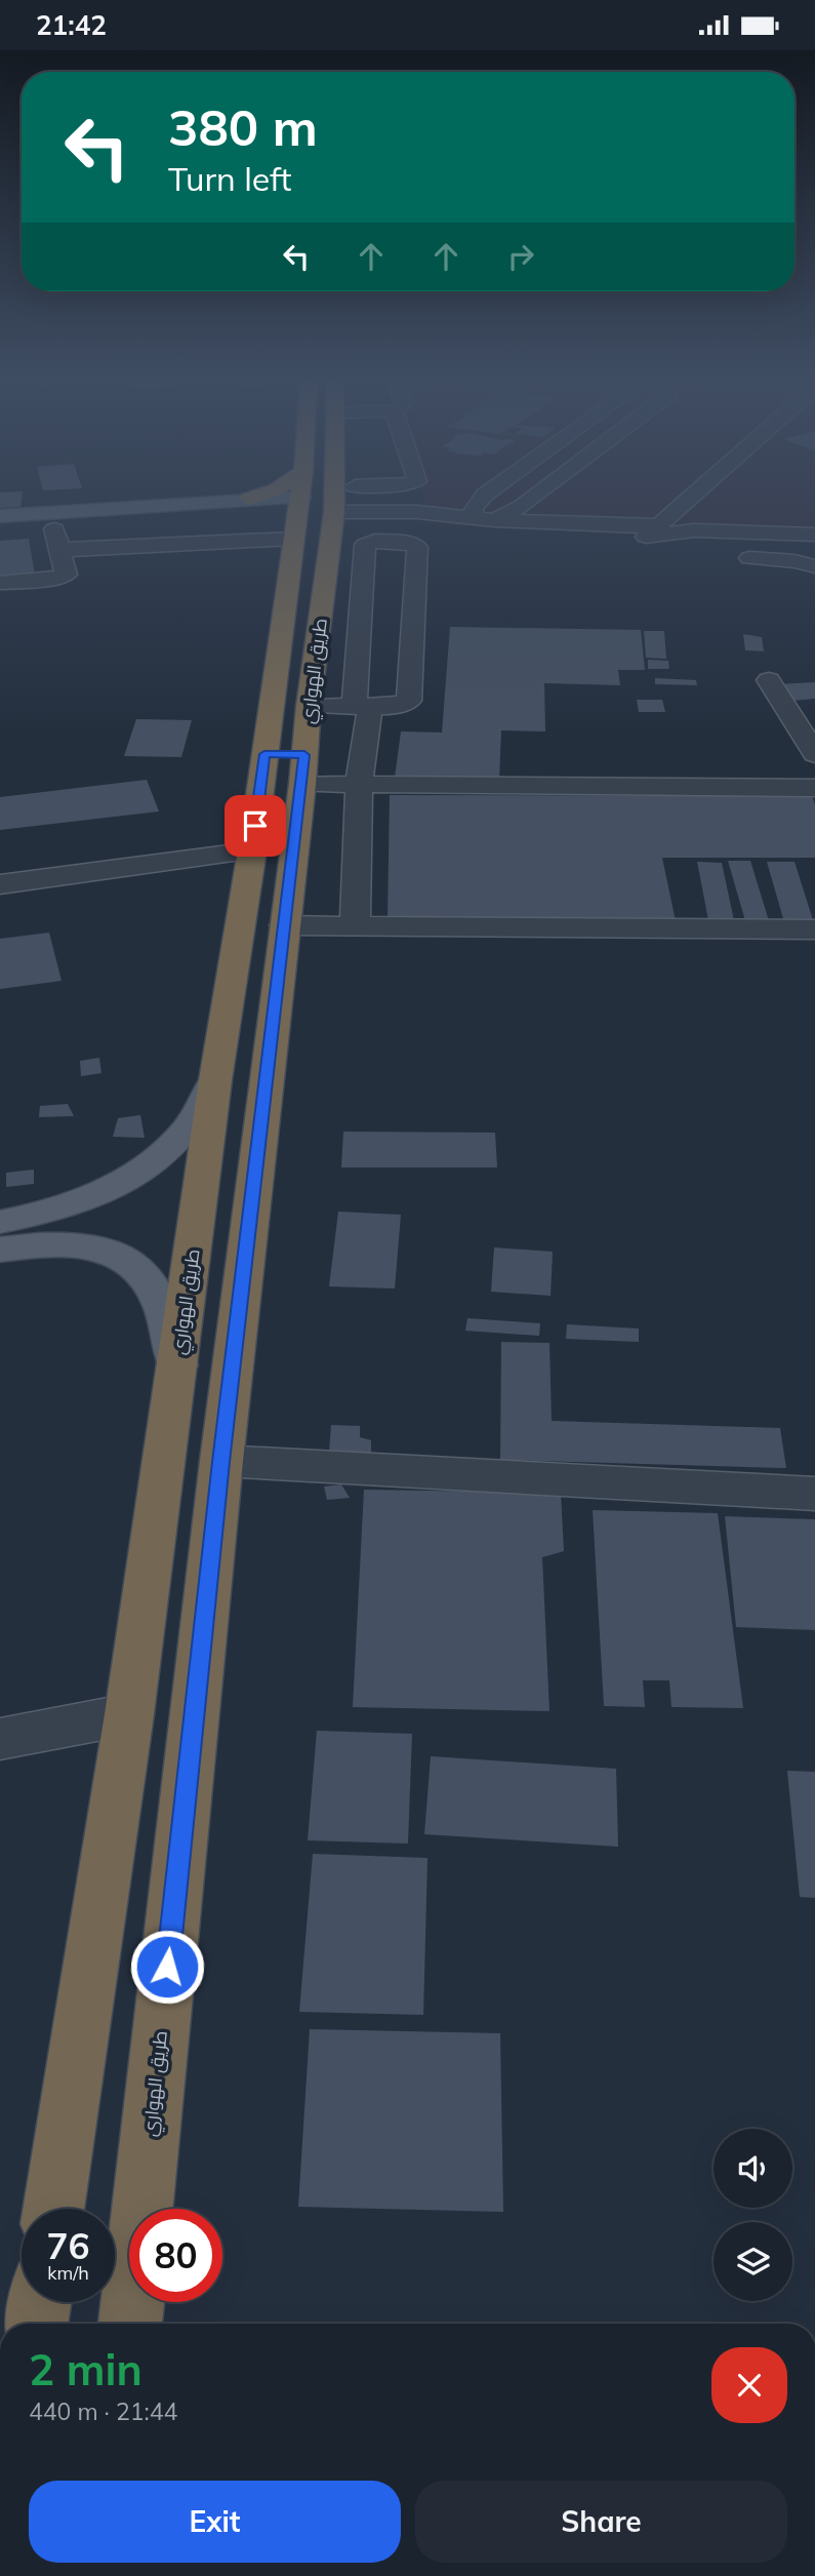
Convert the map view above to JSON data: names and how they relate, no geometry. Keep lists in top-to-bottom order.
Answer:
{
  "streets": {
    "highway": ["طريق الهواري"]
  },
  "page": {
    "status": "21:42",
    "turn": ["380 m", "Turn left"],
    "speed": "76 km/h",
    "limit": "80",
    "heading": ["2 min", "440 m · 21:44"],
    "buttons": ["Exit", "Share"]
  }
}
